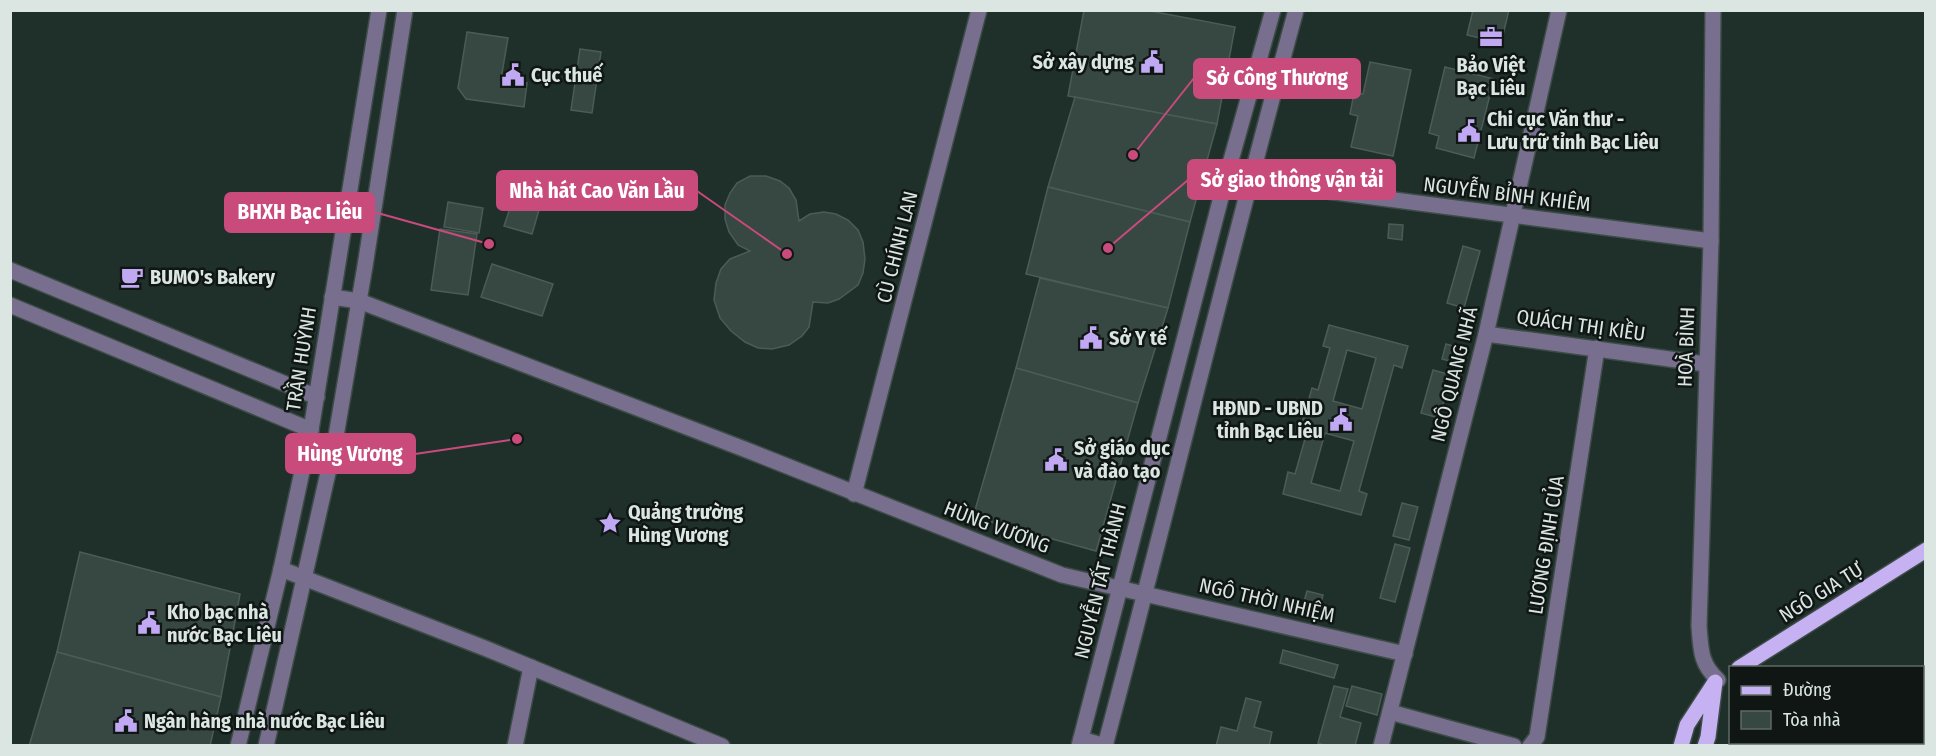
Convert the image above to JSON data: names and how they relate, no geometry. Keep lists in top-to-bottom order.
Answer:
{
  "streets": {
    "main road": ["NGÔ GIA TỰ"],
    "street": [
      "NGUYỄN BỈNH KHIÊM",
      "CÙ CHÍNH LAN",
      "QUÁCH THỊ KIỀU",
      "HOÀ BÌNH",
      "TRẦN HUỲNH",
      "NGÔ QUANG NHÃ",
      "HÙNG VƯƠNG",
      "LƯƠNG ĐỊNH CỦA",
      "NGUYỄN TẤT THÀNH",
      "NGÔ THỜI NHIỆM"
    ]
  },
  "crossings": [
    ["NGUYỄN BỈNH KHIÊM", "HOÀ BÌNH"],
    ["NGUYỄN BỈNH KHIÊM", "NGÔ QUANG NHÃ"],
    ["NGUYỄN BỈNH KHIÊM", "NGUYỄN TẤT THÀNH"],
    ["CÙ CHÍNH LAN", "HÙNG VƯƠNG"],
    ["QUÁCH THỊ KIỀU", "HOÀ BÌNH"],
    ["QUÁCH THỊ KIỀU", "NGÔ QUANG NHÃ"],
    ["QUÁCH THỊ KIỀU", "LƯƠNG ĐỊNH CỦA"],
    ["TRẦN HUỲNH", "HÙNG VƯƠNG"],
    ["NGÔ QUANG NHÃ", "NGÔ THỜI NHIỆM"],
    ["HÙNG VƯƠNG", "NGUYỄN TẤT THÀNH"],
    ["HÙNG VƯƠNG", "NGÔ THỜI NHIỆM"],
    ["NGUYỄN TẤT THÀNH", "NGÔ THỜI NHIỆM"]
  ],
  "places": {
    "office": ["Bảo Việt Bạc Liêu"],
    "public building": [
      "Sở xây dựng",
      "Cục thuế",
      "Chi cục Văn thư - Lưu trữ tỉnh Bạc Liêu",
      "Sở Y tế",
      "HĐND - UBND tỉnh Bạc Liêu",
      "Sở giáo dục và đào tạo",
      "Kho bạc nhà nước Bạc Liêu",
      "Ngân hàng nhà nước Bạc Liêu"
    ],
    "other": [
      "Sở Công Thương",
      "BHXH Bạc Liêu",
      "Sở giao thông vận tải",
      "Nhà hát Cao Văn Lầu",
      "Hùng Vương"
    ],
    "cafe": ["BUMO's Bakery"],
    "place": ["Quảng trường Hùng Vương"]
  },
  "legend": ["Đường", "Tòa nhà"]
}
